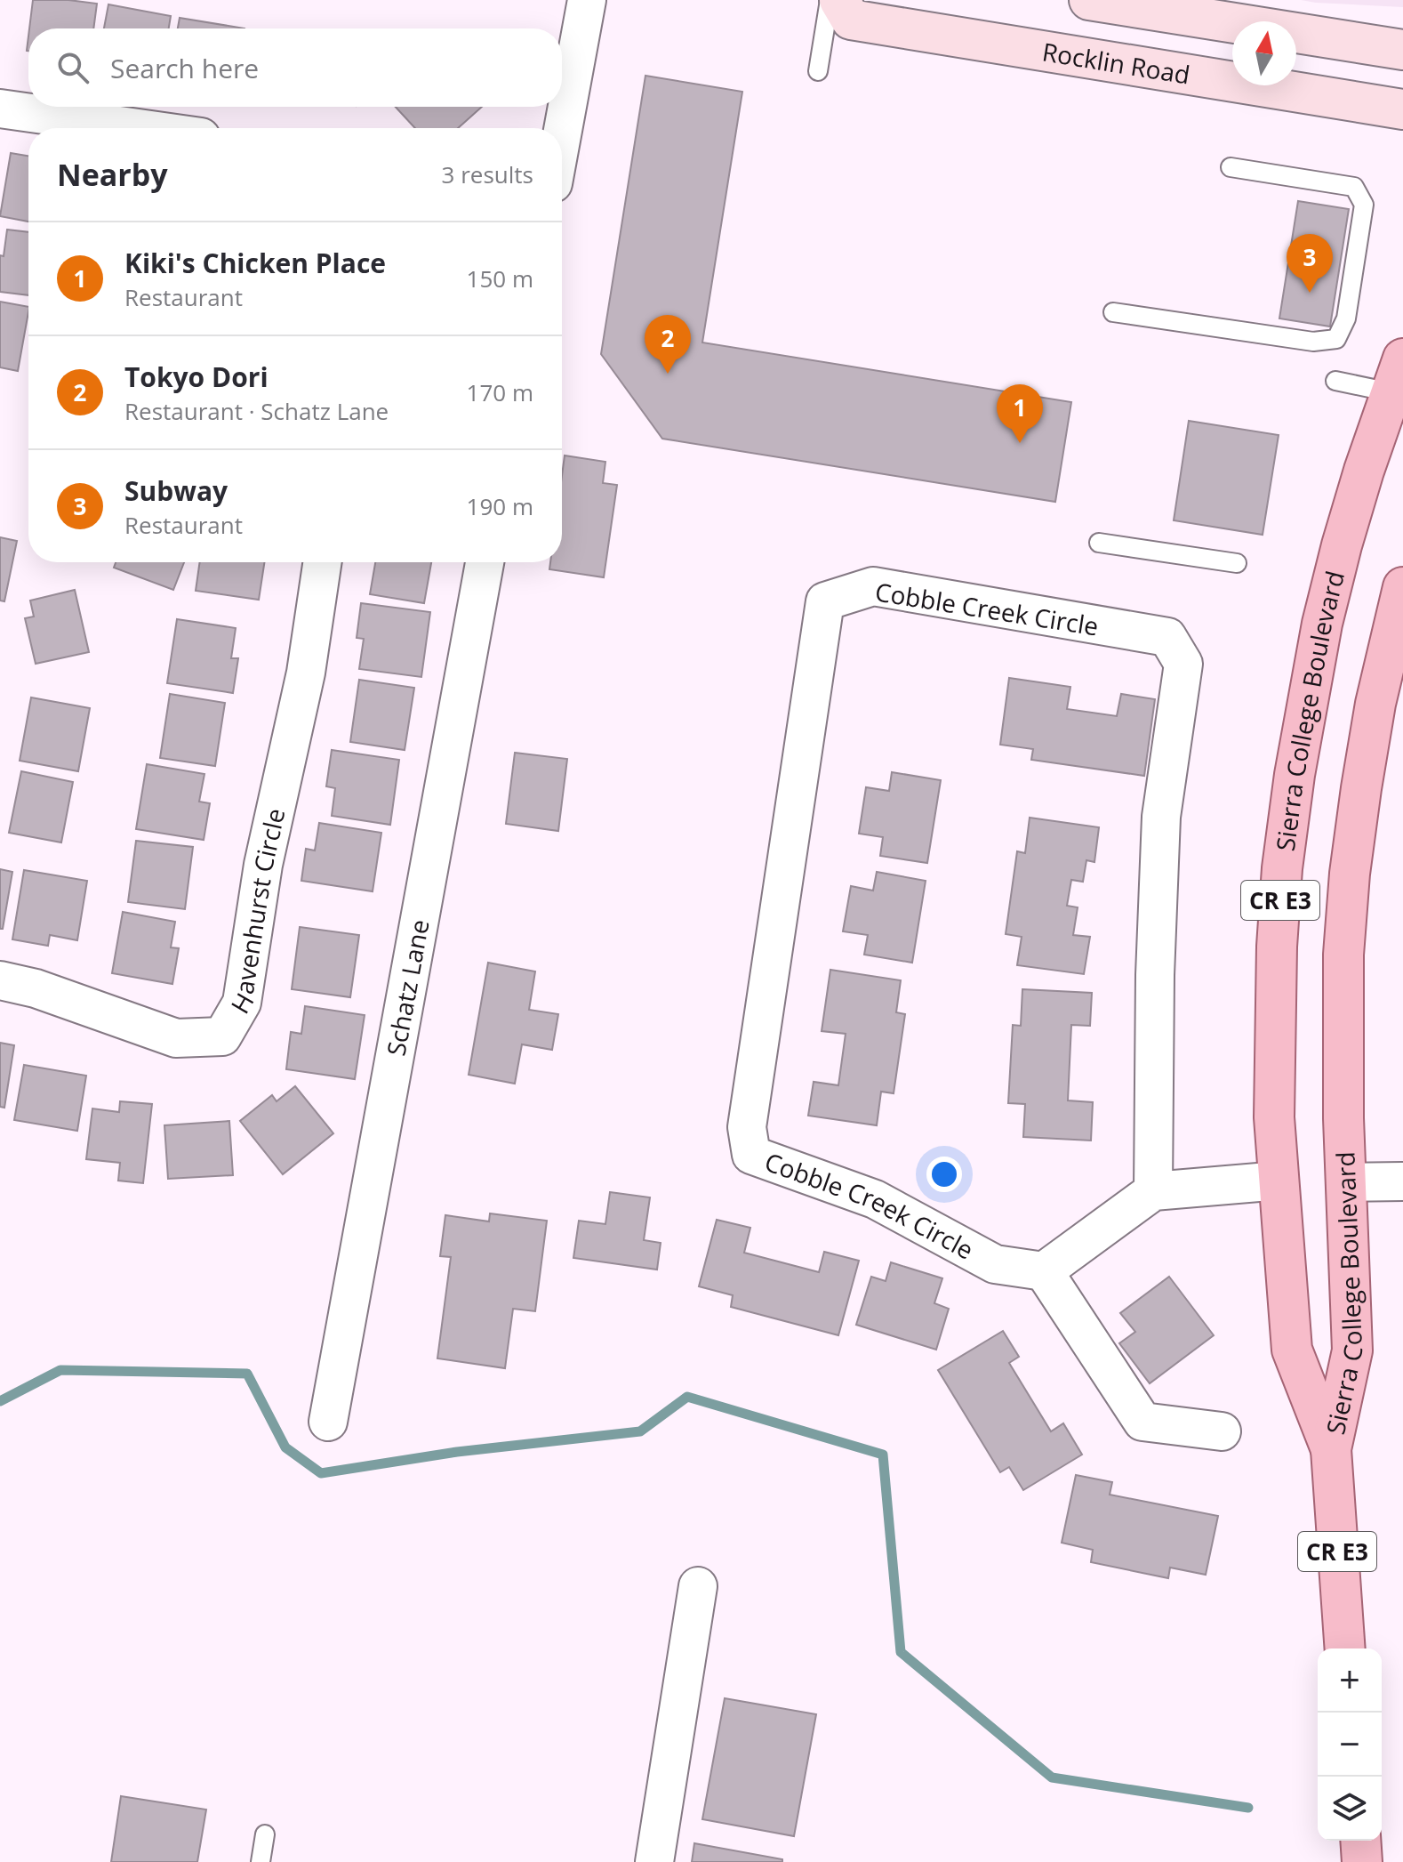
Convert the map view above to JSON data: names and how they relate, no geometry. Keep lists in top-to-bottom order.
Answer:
{
  "streets": {
    "main road": ["Rocklin Road", "Sierra College Boulevard", "CR E3"],
    "street": ["Cobble Creek Circle", "Havenhurst Circle", "Schatz Lane"]
  },
  "north": "top",
  "page": {
    "search": "Search here",
    "heading": ["Nearby", "3 results"],
    "list": [
      {
        "mark": "1",
        "name": "Kiki's Chicken Place",
        "note": "Restaurant",
        "value": "150 m"
      },
      {
        "mark": "2",
        "name": "Tokyo Dori",
        "note": "Restaurant · Schatz Lane",
        "value": "170 m"
      },
      {
        "mark": "3",
        "name": "Subway",
        "note": "Restaurant",
        "value": "190 m"
      }
    ],
    "pins": ["3", "2", "1"],
    "map_buttons": ["+", "−"]
  }
}
